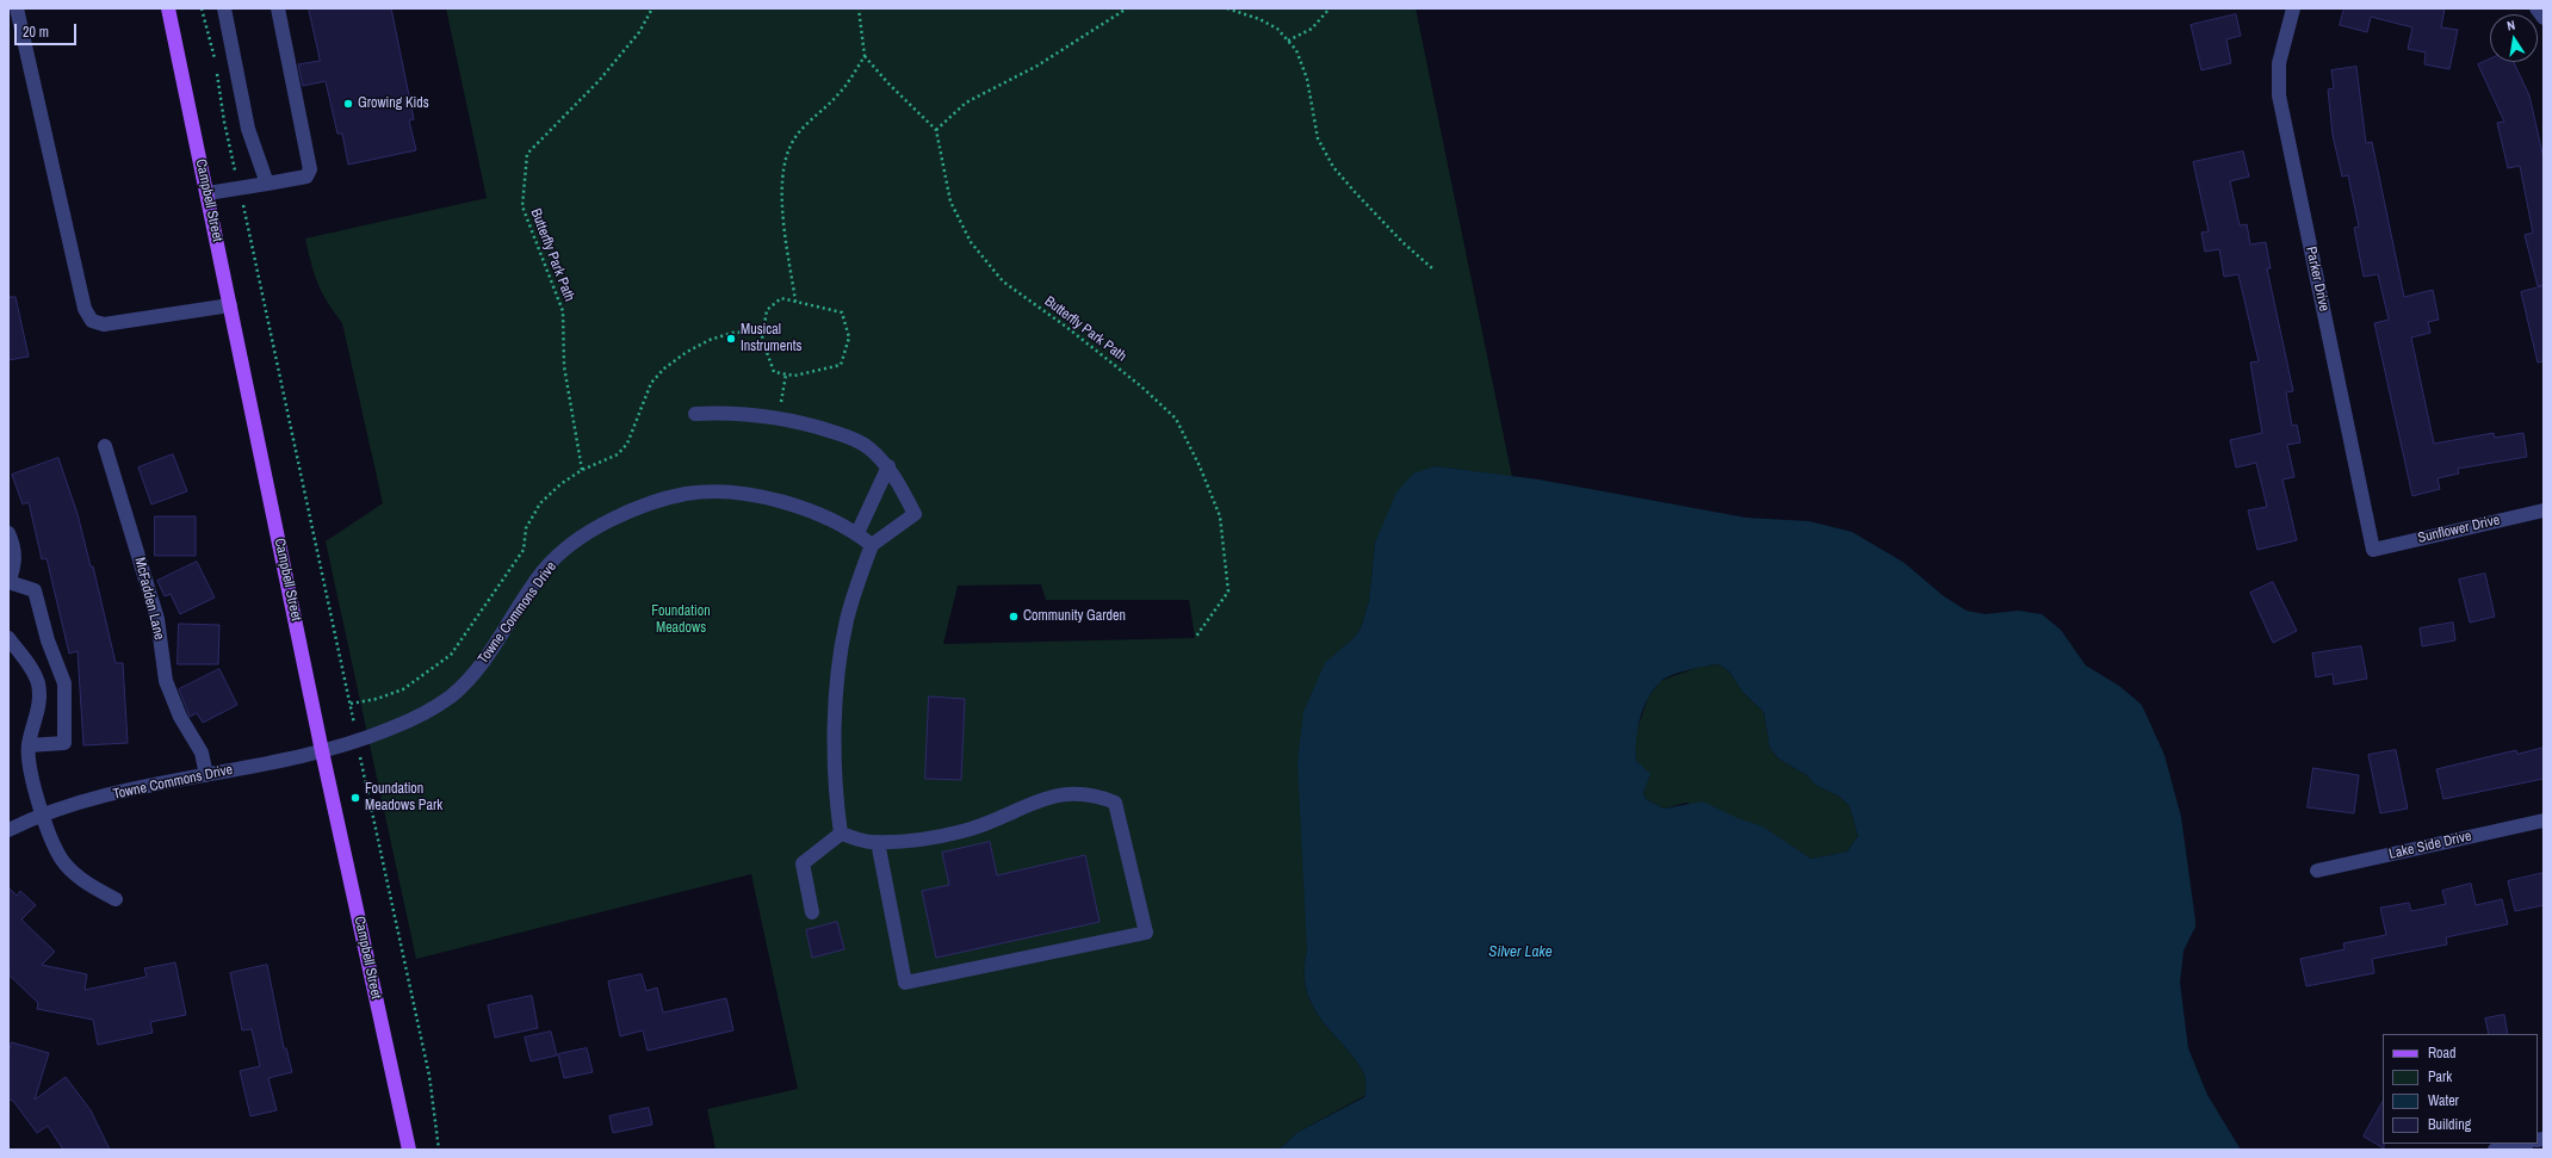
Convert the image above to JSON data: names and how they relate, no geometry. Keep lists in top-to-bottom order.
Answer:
{
  "streets": {
    "main road": ["Campbell Street"],
    "street": [
      "Parker Drive",
      "Sunflower Drive",
      "McFadden Lane",
      "Towne Commons Drive",
      "Lake Side Drive"
    ],
    "path": ["Butterfly Park Path"]
  },
  "crossings": [
    ["Campbell Street", "Towne Commons Drive"],
    ["Parker Drive", "Sunflower Drive"],
    ["McFadden Lane", "Towne Commons Drive"]
  ],
  "water": ["Silver Lake"],
  "parks": ["Foundation Meadows"],
  "places": [
    "Growing Kids",
    "Musical Instruments",
    "Community Garden",
    "Foundation Meadows Park"
  ],
  "legend": [
    "Road",
    "Park",
    "Water",
    "Building"
  ],
  "scale_bar": "20 m",
  "north": "top"
}
